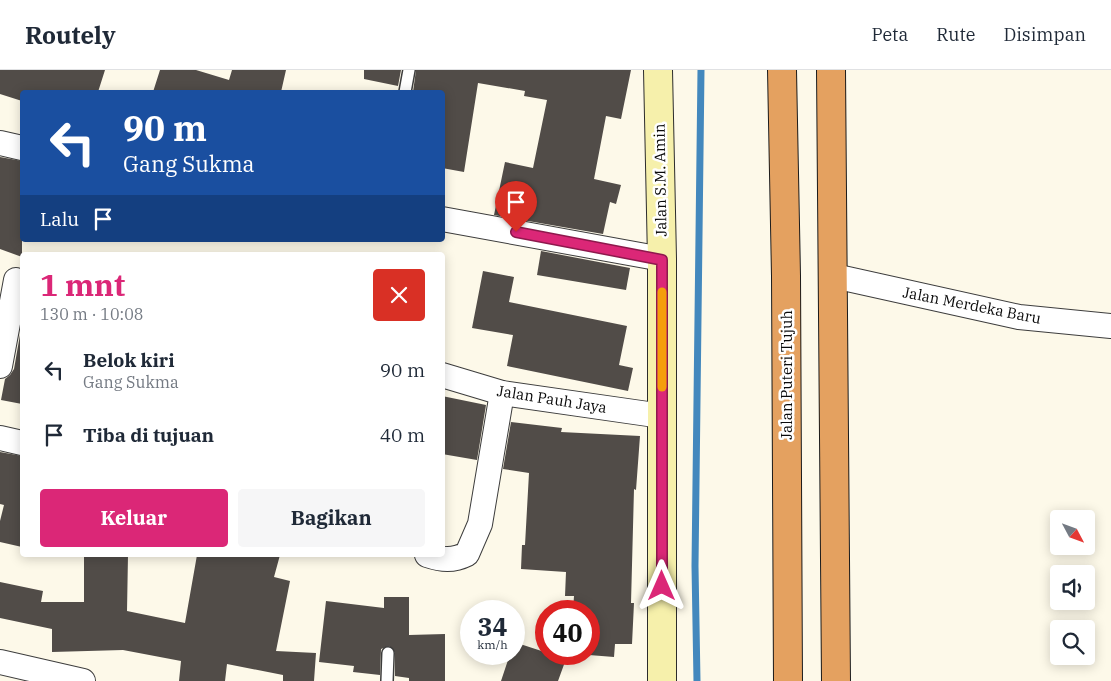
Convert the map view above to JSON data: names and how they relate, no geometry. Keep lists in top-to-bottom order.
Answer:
{
  "streets": {
    "highway": ["Jalan Puteri Tujuh"],
    "street": ["Jalan S.M. Amin", "Jalan Merdeka Baru", "Jalan Pauh Jaya"]
  },
  "crossings": [
    ["Jalan S.M. Amin", "Jalan Pauh Jaya"]
  ],
  "north": "bottom right",
  "page": {
    "header": "Routely",
    "nav": ["Peta", "Rute", "Disimpan"],
    "turn": ["90 m", "Gang Sukma"],
    "then": "Lalu",
    "heading": ["1 mnt", "130 m · 10:08"],
    "list": [
      {
        "name": "Belok kiri",
        "note": "Gang Sukma",
        "value": "90 m"
      },
      {
        "name": "Tiba di tujuan",
        "value": "40 m"
      }
    ],
    "buttons": ["Keluar", "Bagikan"],
    "speed": "34 km/h",
    "limit": "40"
  }
}
